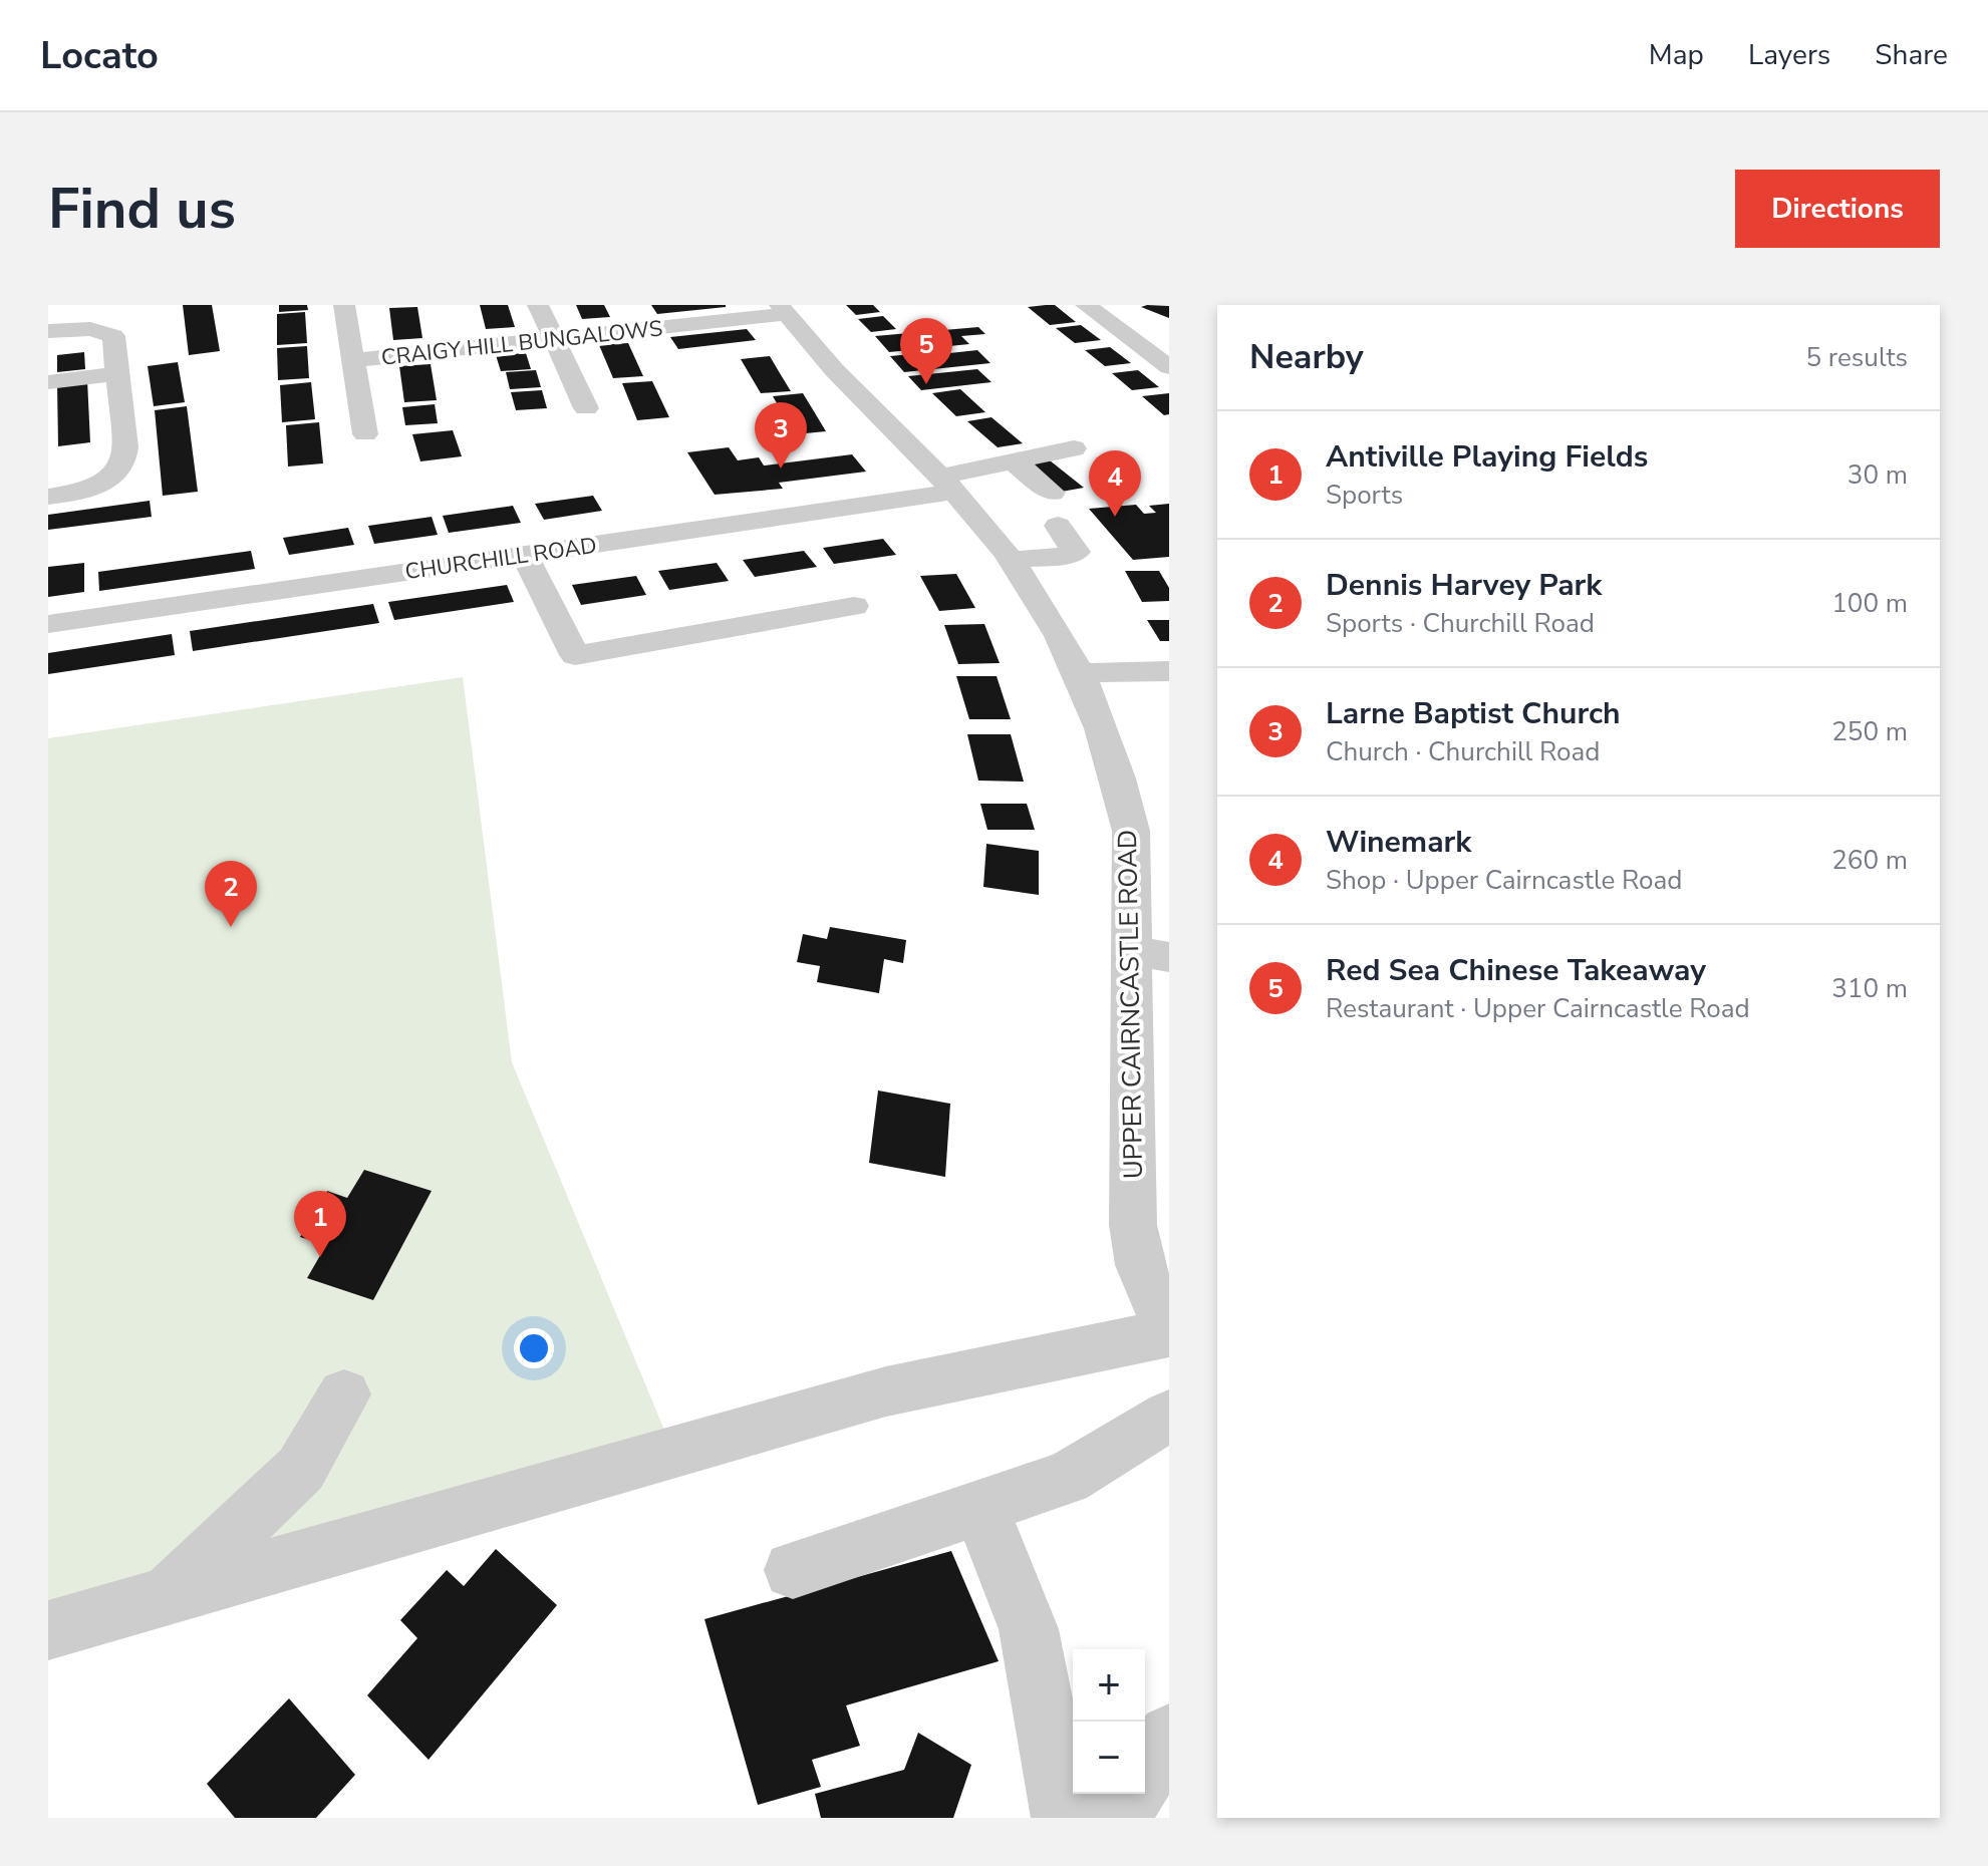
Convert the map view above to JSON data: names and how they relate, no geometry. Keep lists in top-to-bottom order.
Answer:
{
  "streets": {
    "street": ["CRAIGY HILL BUNGALOWS", "CHURCHILL ROAD", "UPPER CAIRNCASTLE ROAD"]
  },
  "crossings": [
    ["CRAIGY HILL BUNGALOWS", "UPPER CAIRNCASTLE ROAD"],
    ["CHURCHILL ROAD", "UPPER CAIRNCASTLE ROAD"]
  ],
  "page": {
    "header": "Locato",
    "nav": ["Map", "Layers", "Share"],
    "buttons": "Directions",
    "title": "Find us",
    "heading": ["Nearby", "5 results"],
    "pins": [
      "5",
      "3",
      "4",
      "2",
      "1"
    ],
    "list": [
      {
        "mark": "1",
        "name": "Antiville Playing Fields",
        "note": "Sports",
        "value": "30 m"
      },
      {
        "mark": "2",
        "name": "Dennis Harvey Park",
        "note": "Sports · Churchill Road",
        "value": "100 m"
      },
      {
        "mark": "3",
        "name": "Larne Baptist Church",
        "note": "Church · Churchill Road",
        "value": "250 m"
      },
      {
        "mark": "4",
        "name": "Winemark",
        "note": "Shop · Upper Cairncastle Road",
        "value": "260 m"
      },
      {
        "mark": "5",
        "name": "Red Sea Chinese Takeaway",
        "note": "Restaurant · Upper Cairncastle Road",
        "value": "310 m"
      }
    ],
    "map_buttons": ["+", "−"]
  }
}
